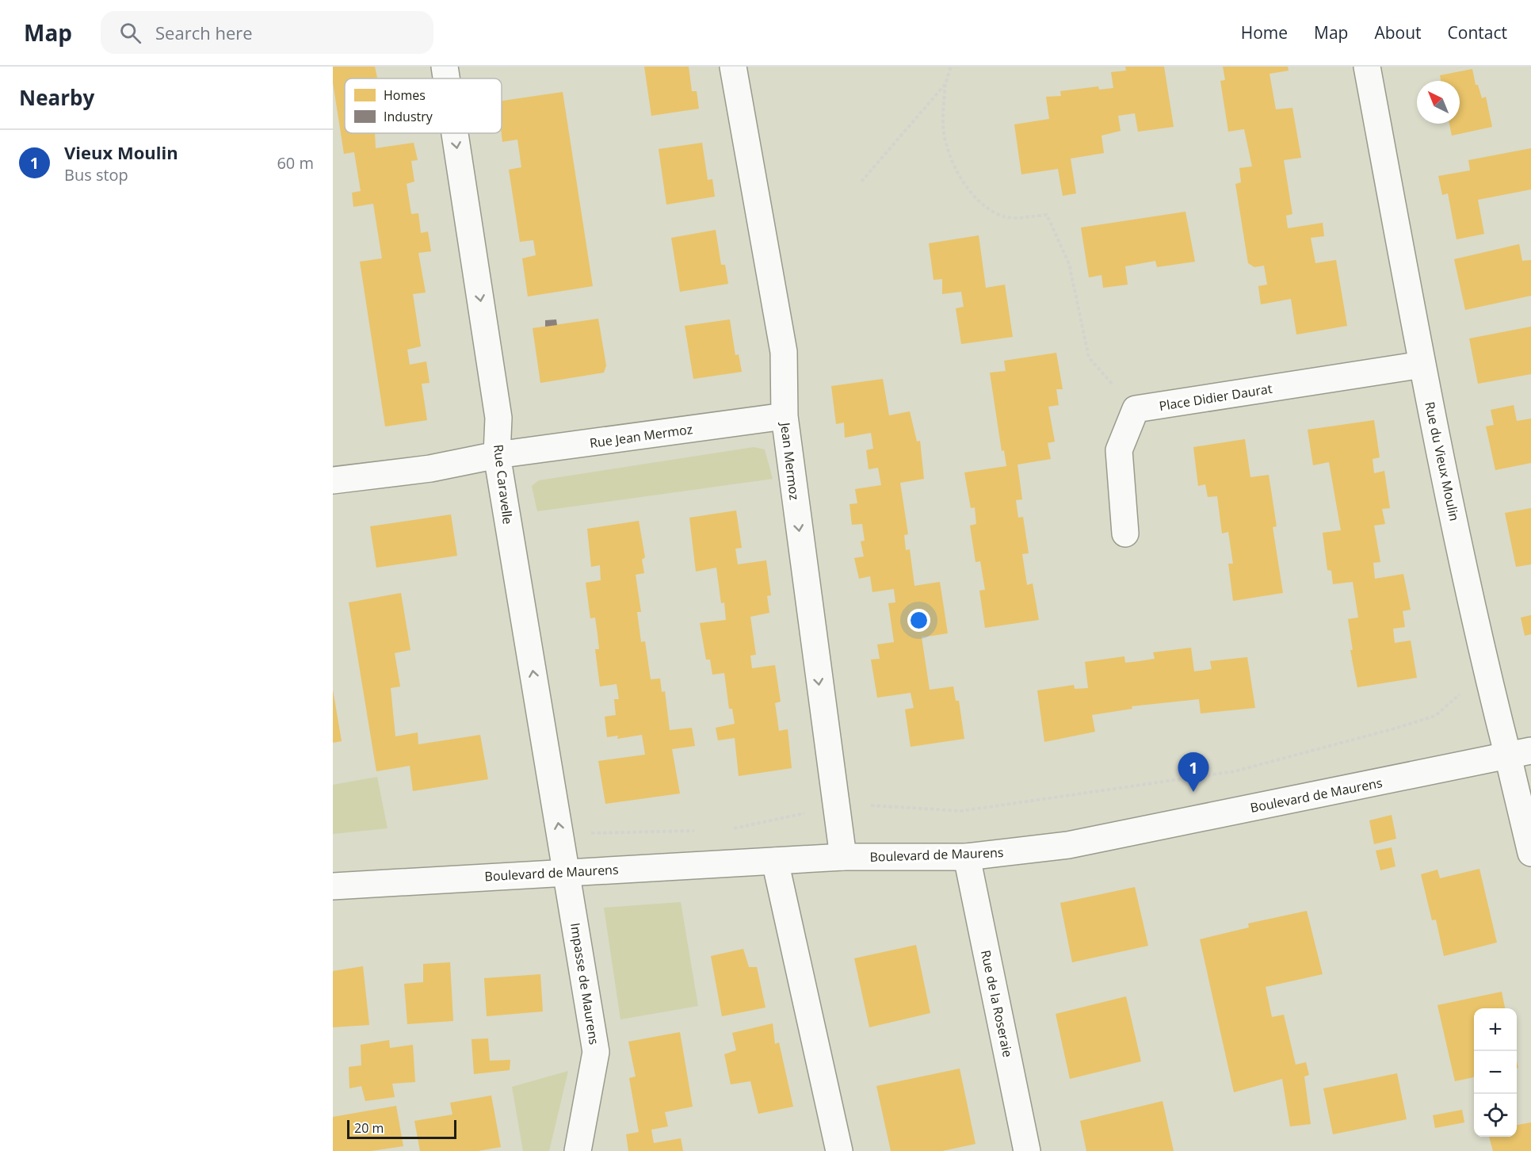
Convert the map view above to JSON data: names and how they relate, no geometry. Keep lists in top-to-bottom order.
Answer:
{
  "streets": {
    "street": [
      "Place Didier Daurat",
      "Rue Jean Mermoz",
      "Jean Mermoz",
      "Rue du Vieux Moulin",
      "Rue Caravelle",
      "Boulevard de Maurens",
      "Impasse de Maurens",
      "Rue de la Roseraie"
    ]
  },
  "crossings": [
    ["Place Didier Daurat", "Rue du Vieux Moulin"],
    ["Rue Jean Mermoz", "Jean Mermoz"],
    ["Rue Jean Mermoz", "Rue Caravelle"],
    ["Jean Mermoz", "Boulevard de Maurens"],
    ["Rue du Vieux Moulin", "Boulevard de Maurens"],
    ["Rue Caravelle", "Boulevard de Maurens"],
    ["Rue Caravelle", "Impasse de Maurens"],
    ["Boulevard de Maurens", "Impasse de Maurens"],
    ["Boulevard de Maurens", "Rue de la Roseraie"]
  ],
  "one_way": ["Jean Mermoz"],
  "legend": ["Homes", "Industry"],
  "scale_bar": "20 m",
  "north": "top left",
  "page": {
    "header": "Map",
    "search": "Search here",
    "nav": [
      "Home",
      "Map",
      "About",
      "Contact"
    ],
    "heading": "Nearby",
    "list": [
      {
        "mark": "1",
        "name": "Vieux Moulin",
        "note": "Bus stop",
        "value": "60 m"
      }
    ],
    "pins": "1",
    "map_buttons": ["+", "−"],
    "scale": "20 m"
  }
}
